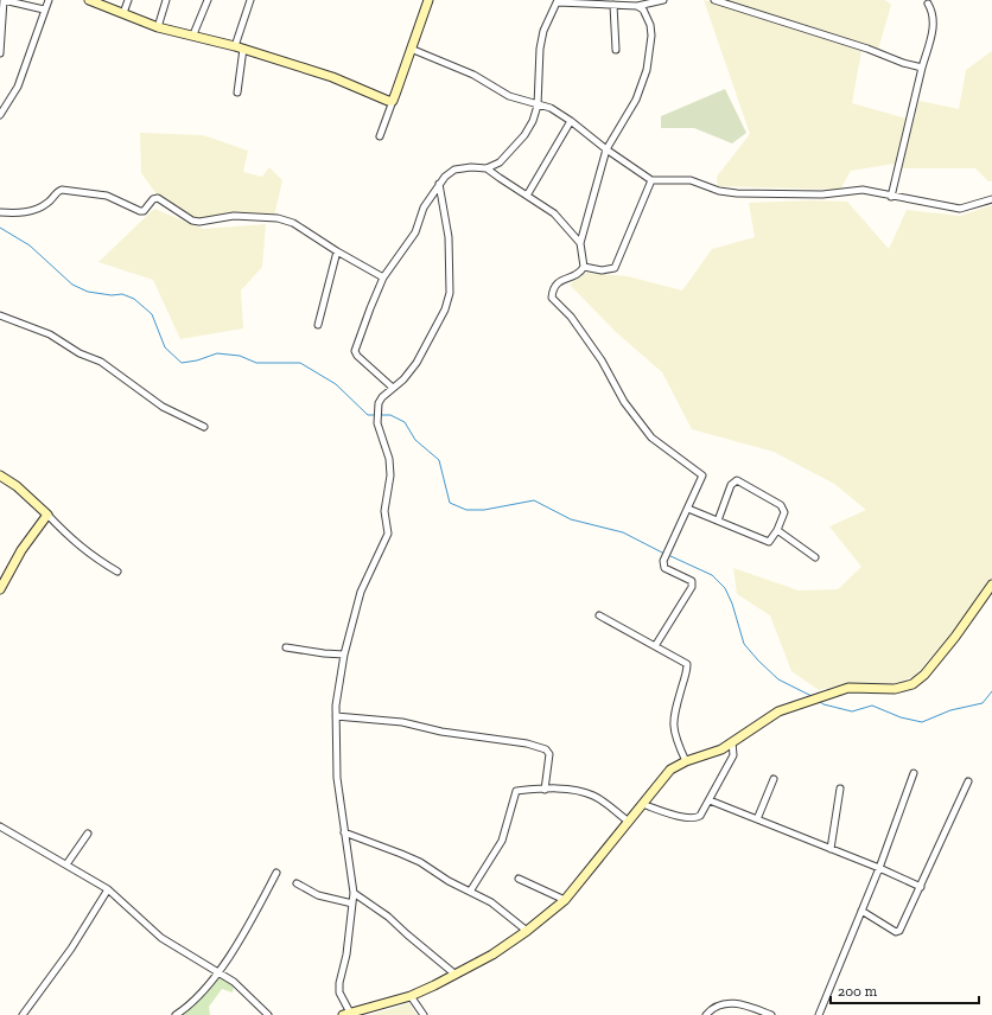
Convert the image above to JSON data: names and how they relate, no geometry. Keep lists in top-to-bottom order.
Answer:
{
  "scale_bar": "200 m"
}
